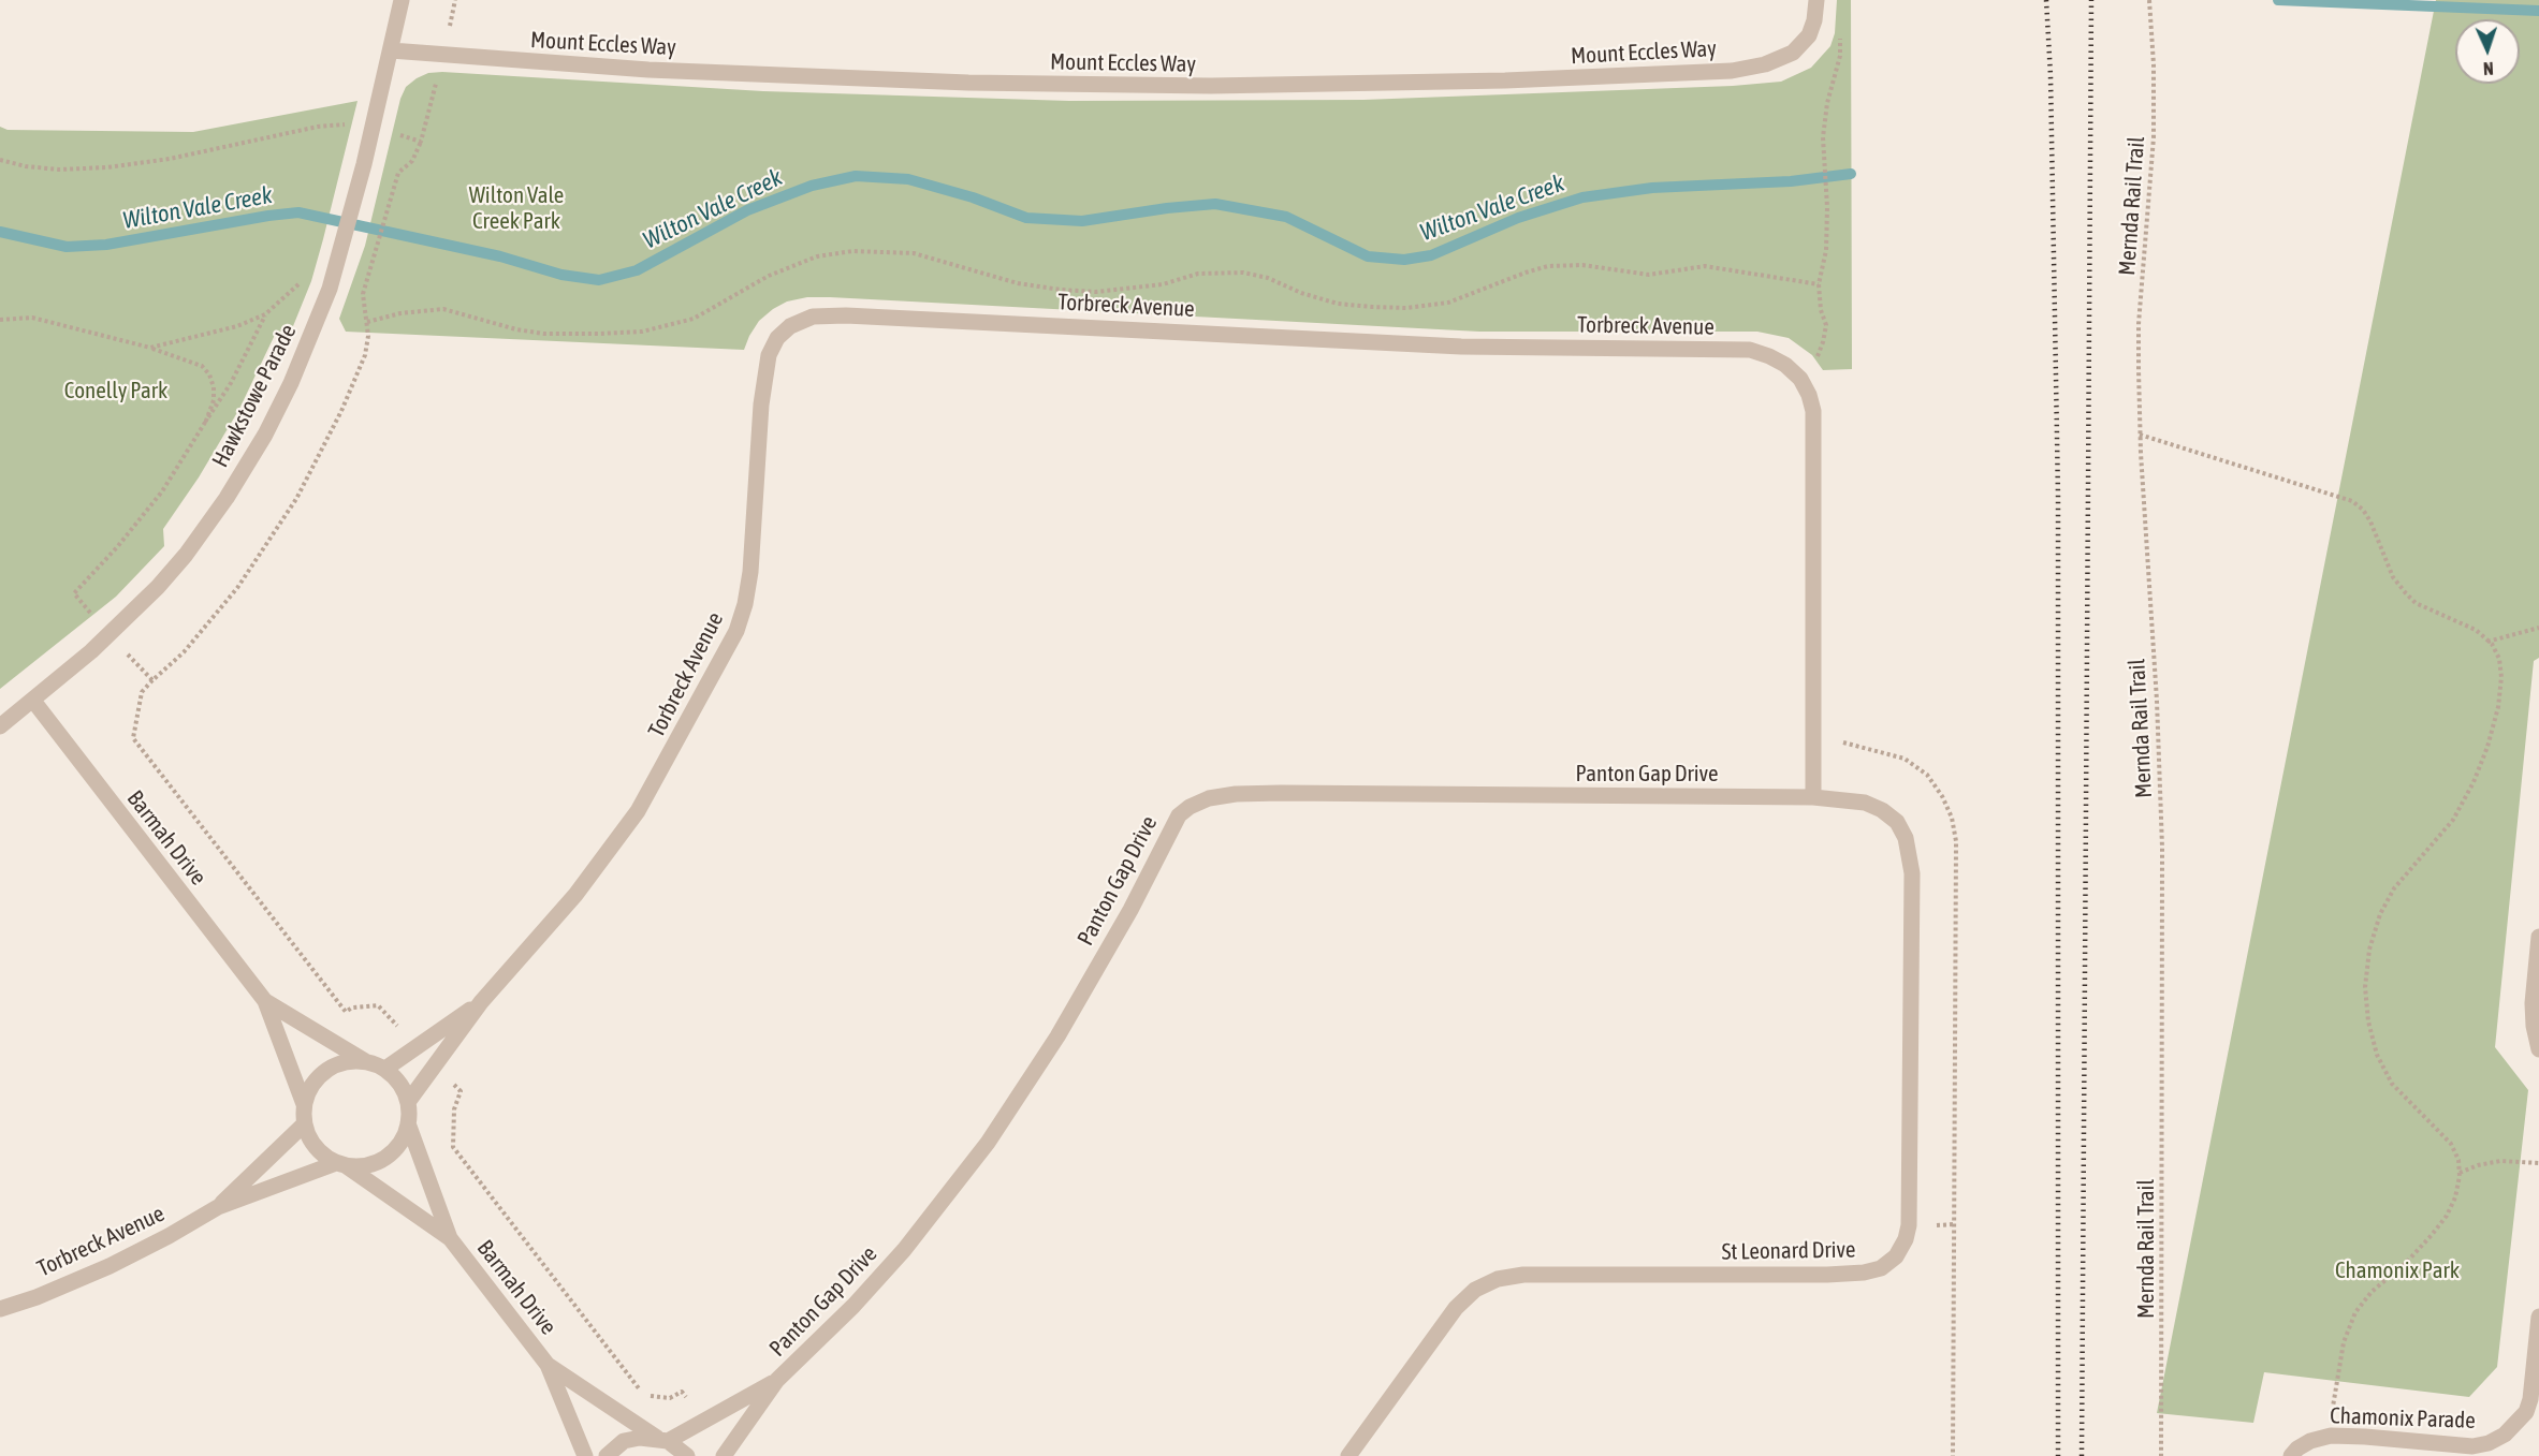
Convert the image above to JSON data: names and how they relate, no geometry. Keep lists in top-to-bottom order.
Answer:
{
  "streets": {
    "street": [
      "Mount Eccles Way",
      "Torbreck Avenue",
      "Hawkstowe Parade",
      "Panton Gap Drive",
      "Barmah Drive",
      "St Leonard Drive",
      "Chamonix Parade"
    ],
    "path": ["Mernda Rail Trail"]
  },
  "crossings": [
    ["Mount Eccles Way", "Hawkstowe Parade"],
    ["Torbreck Avenue", "Barmah Drive"],
    ["Hawkstowe Parade", "Barmah Drive"],
    ["Panton Gap Drive", "Barmah Drive"],
    ["Panton Gap Drive", "St Leonard Drive"]
  ],
  "water": ["Wilton Vale Creek"],
  "parks": ["Wilton Vale Creek Park", "Conelly Park", "Chamonix Park"],
  "north": "bottom"
}
